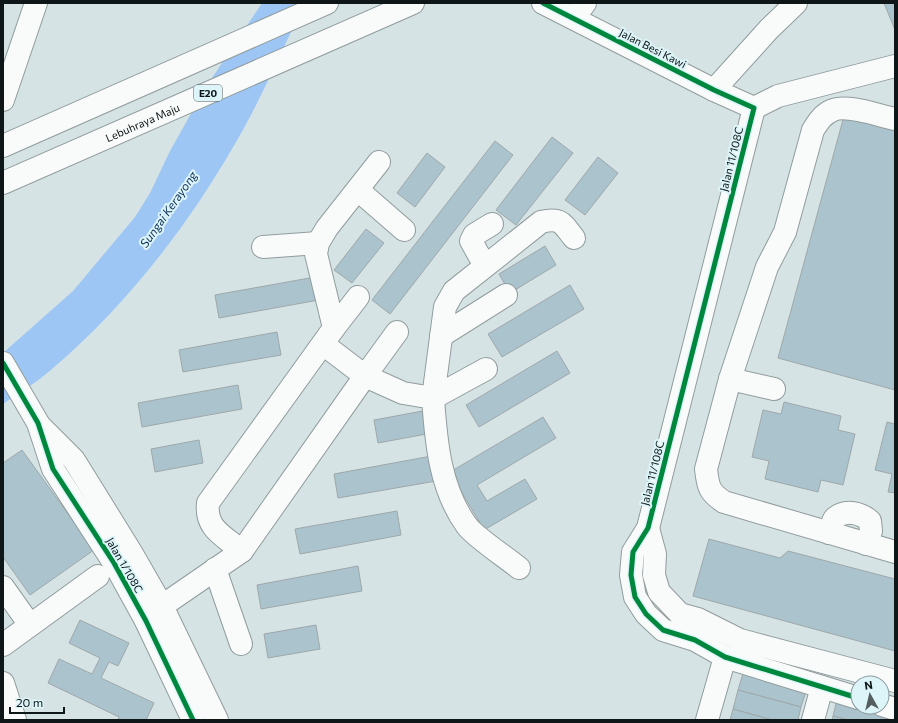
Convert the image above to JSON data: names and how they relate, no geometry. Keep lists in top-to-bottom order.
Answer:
{
  "streets": {
    "main road": [
      "Jalan Besi Kawi",
      "E20",
      "Lebuhraya Maju",
      "Jalan 11/108C",
      "Jalan 1/108C"
    ]
  },
  "crossings": [
    ["Jalan Besi Kawi", "Jalan 11/108C"]
  ],
  "water": ["Sungai Kerayong"],
  "scale_bar": "20 m",
  "north": "top"
}
